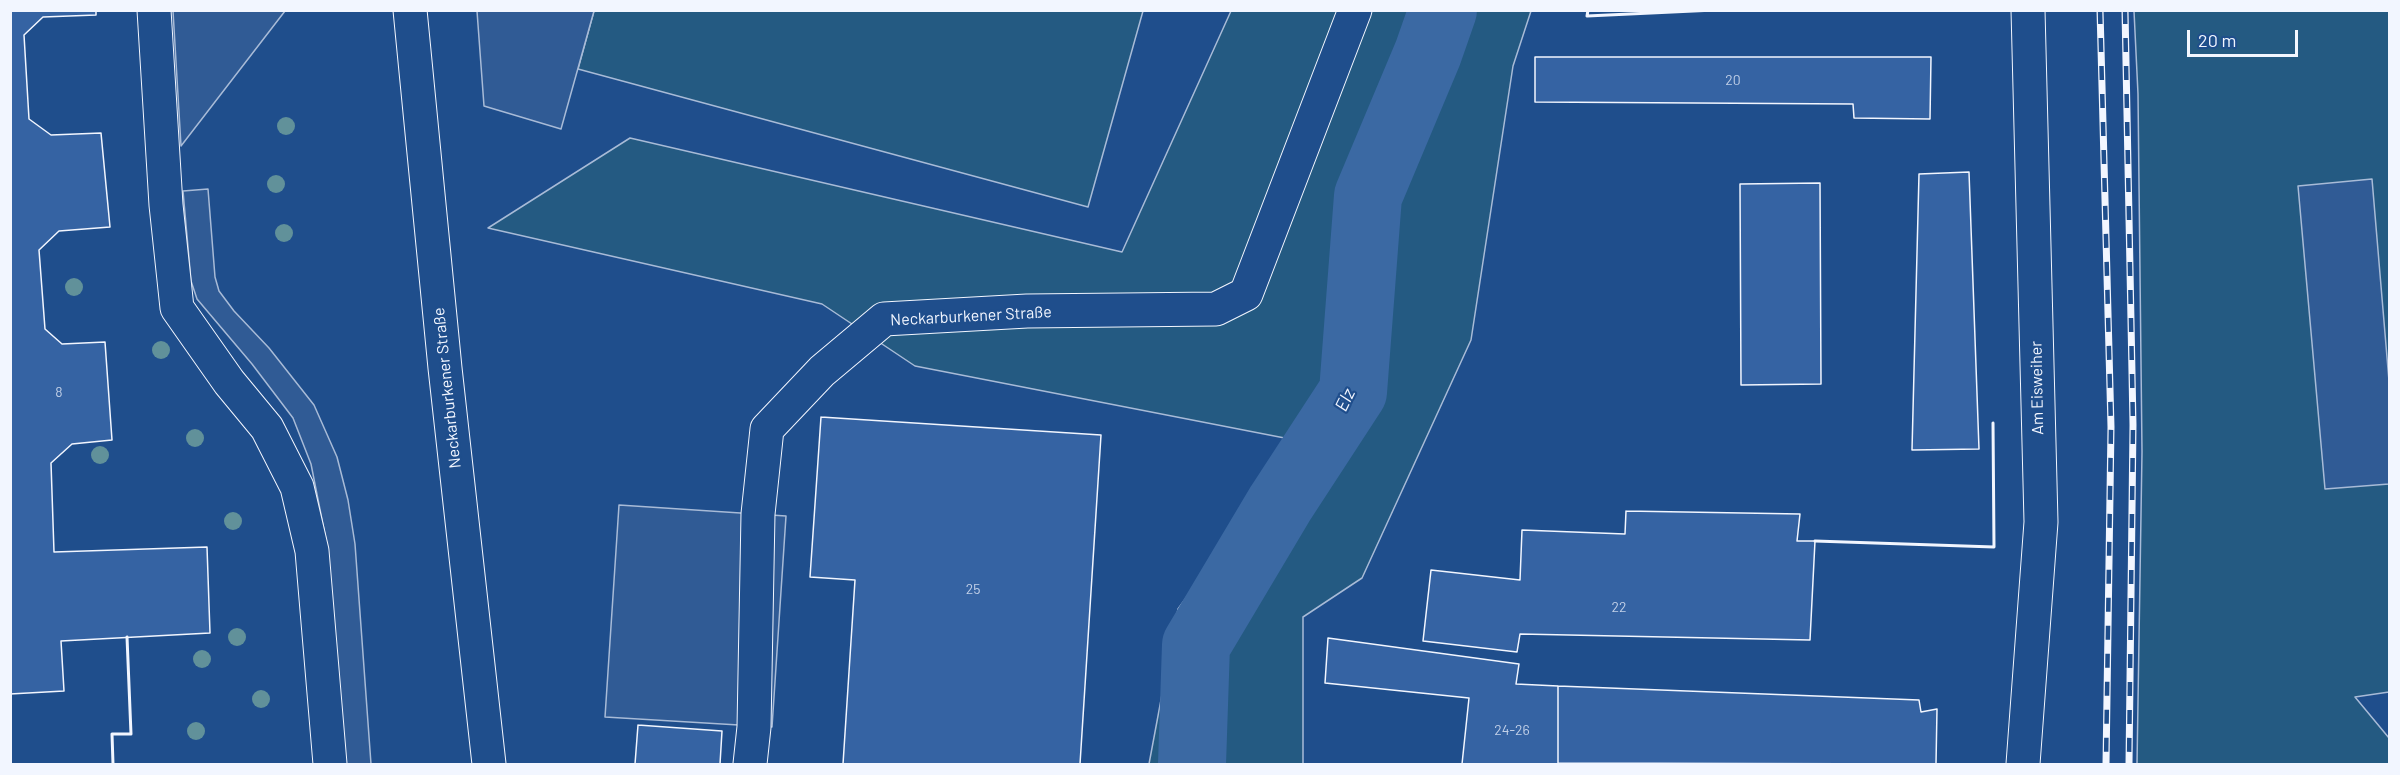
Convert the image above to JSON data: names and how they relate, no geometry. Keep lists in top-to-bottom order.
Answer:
{
  "streets": {
    "street": ["Neckarburkener Straße", "Am Eisweiher"]
  },
  "water": ["Elz"],
  "house_numbers": [
    "20",
    "8",
    "25",
    "22",
    "24-26"
  ],
  "scale_bar": "20 m"
}
